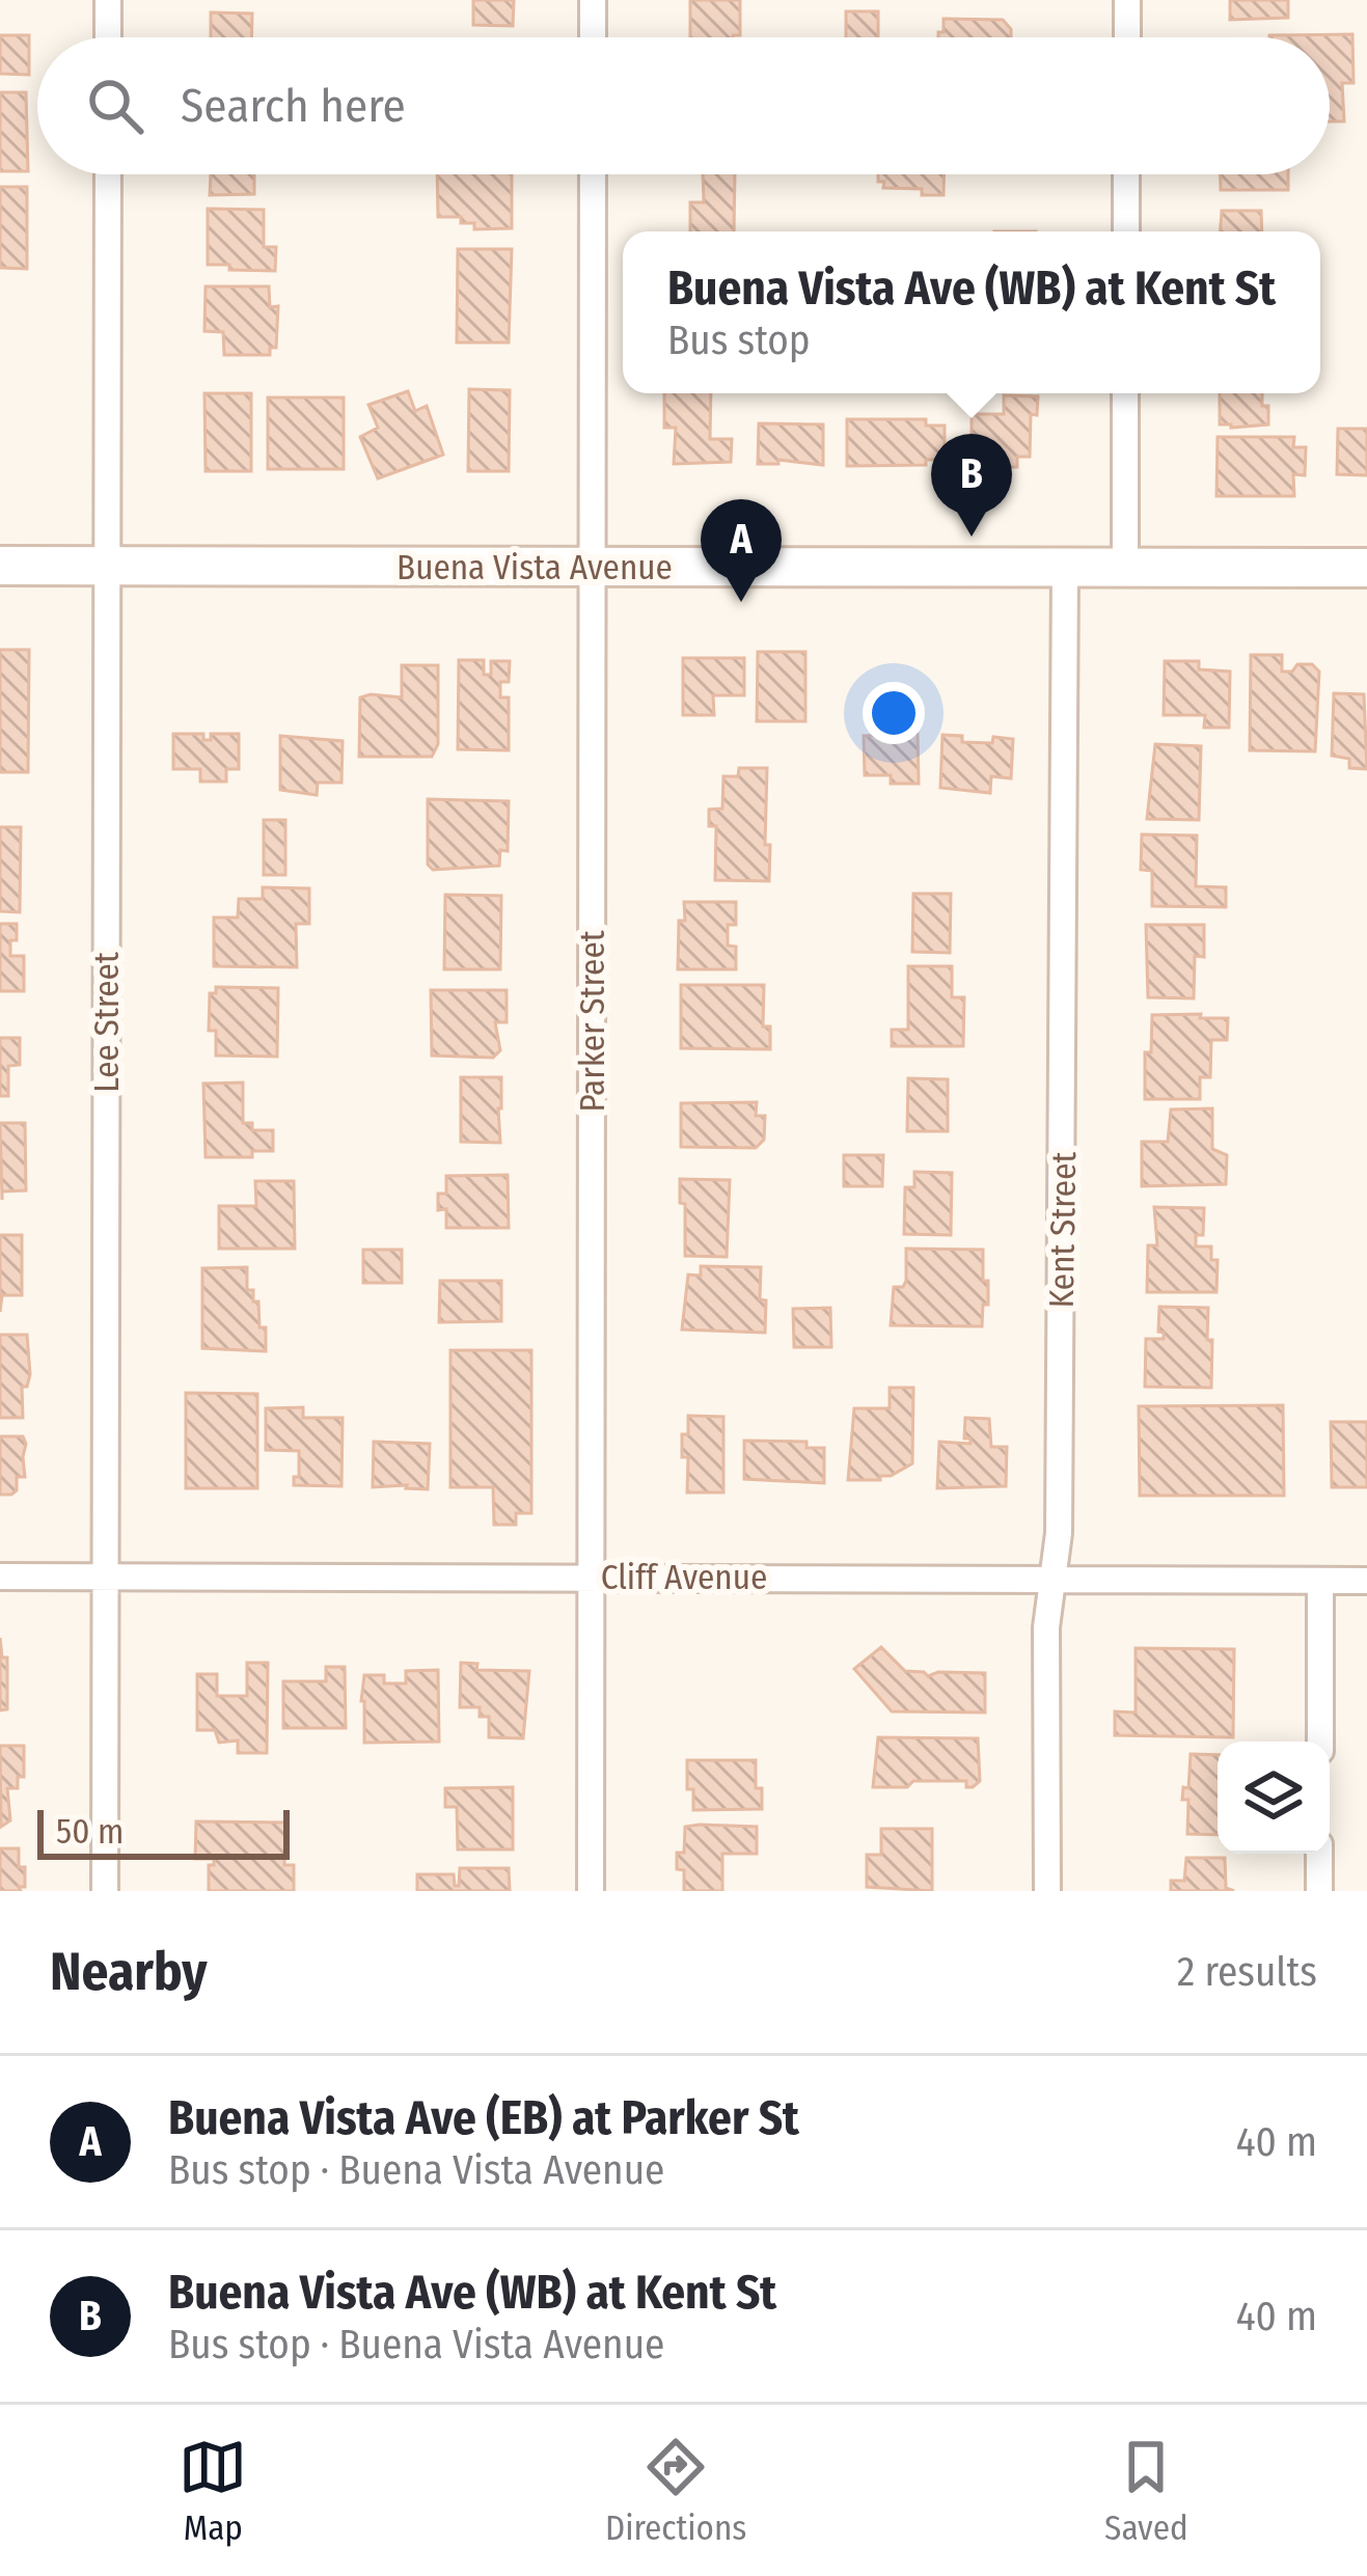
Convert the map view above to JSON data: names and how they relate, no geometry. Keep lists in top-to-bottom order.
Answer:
{
  "streets": {
    "street": [
      "Buena Vista Avenue",
      "Parker Street",
      "Lee Street",
      "Kent Street",
      "Cliff Avenue"
    ]
  },
  "crossings": [
    ["Buena Vista Avenue", "Parker Street"],
    ["Buena Vista Avenue", "Lee Street"],
    ["Buena Vista Avenue", "Kent Street"],
    ["Parker Street", "Cliff Avenue"],
    ["Lee Street", "Cliff Avenue"],
    ["Kent Street", "Cliff Avenue"]
  ],
  "scale_bar": "50 m",
  "page": {
    "search": "Search here",
    "popup": ["Buena Vista Ave (WB) at Kent St", "Bus stop"],
    "pins": ["B", "A"],
    "scale": "50 m",
    "heading": ["Nearby", "2 results"],
    "list": [
      {
        "mark": "A",
        "name": "Buena Vista Ave (EB) at Parker St",
        "note": "Bus stop · Buena Vista Avenue",
        "value": "40 m"
      },
      {
        "mark": "B",
        "name": "Buena Vista Ave (WB) at Kent St",
        "note": "Bus stop · Buena Vista Avenue",
        "value": "40 m"
      }
    ],
    "nav": ["Map", "Directions", "Saved"]
  }
}
